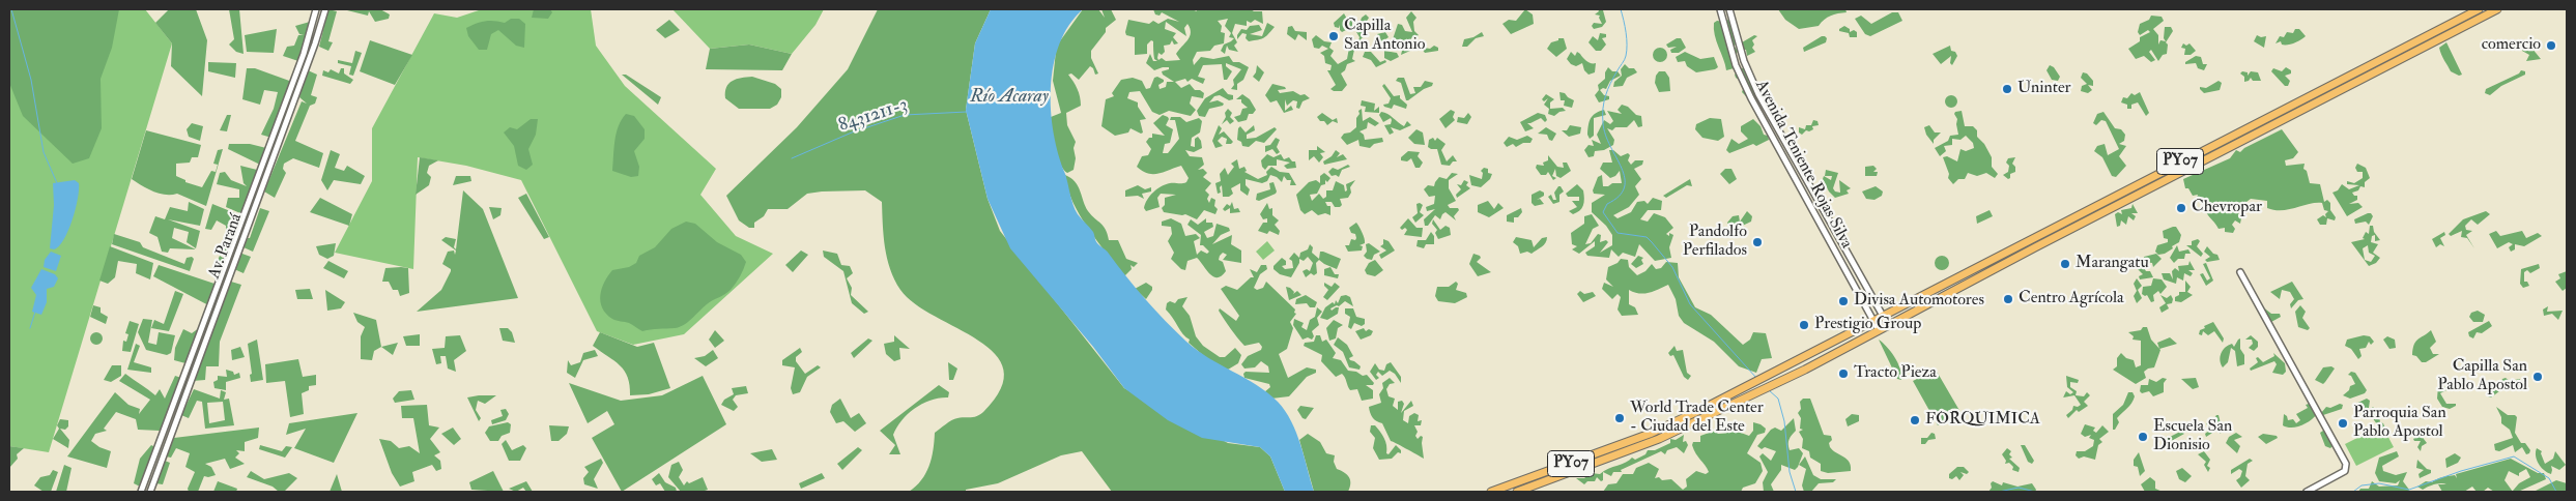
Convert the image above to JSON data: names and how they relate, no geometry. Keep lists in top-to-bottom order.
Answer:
{
  "streets": {
    "highway": ["PY07"],
    "street": ["Avenida Teniente Rojas Silva", "Av. Paraná"]
  },
  "crossings": [
    ["PY07", "Avenida Teniente Rojas Silva"]
  ],
  "water": ["Río Acaray", "8431211-3"],
  "places": [
    "Capilla San Antonio",
    "comercio",
    "Uninter",
    "Chevropar",
    "Pandolfo Perfilados",
    "Marangatu",
    "Centro Agrícola",
    "Divisa Automotores",
    "Prestigio Group",
    "Tracto Pieza",
    "Capilla San Pablo Apostol",
    "World Trade Center - Ciudad del Este",
    "FORQUIMICA",
    "Parroquia San Pablo Apostol",
    "Escuela San Dionisio"
  ]
}
